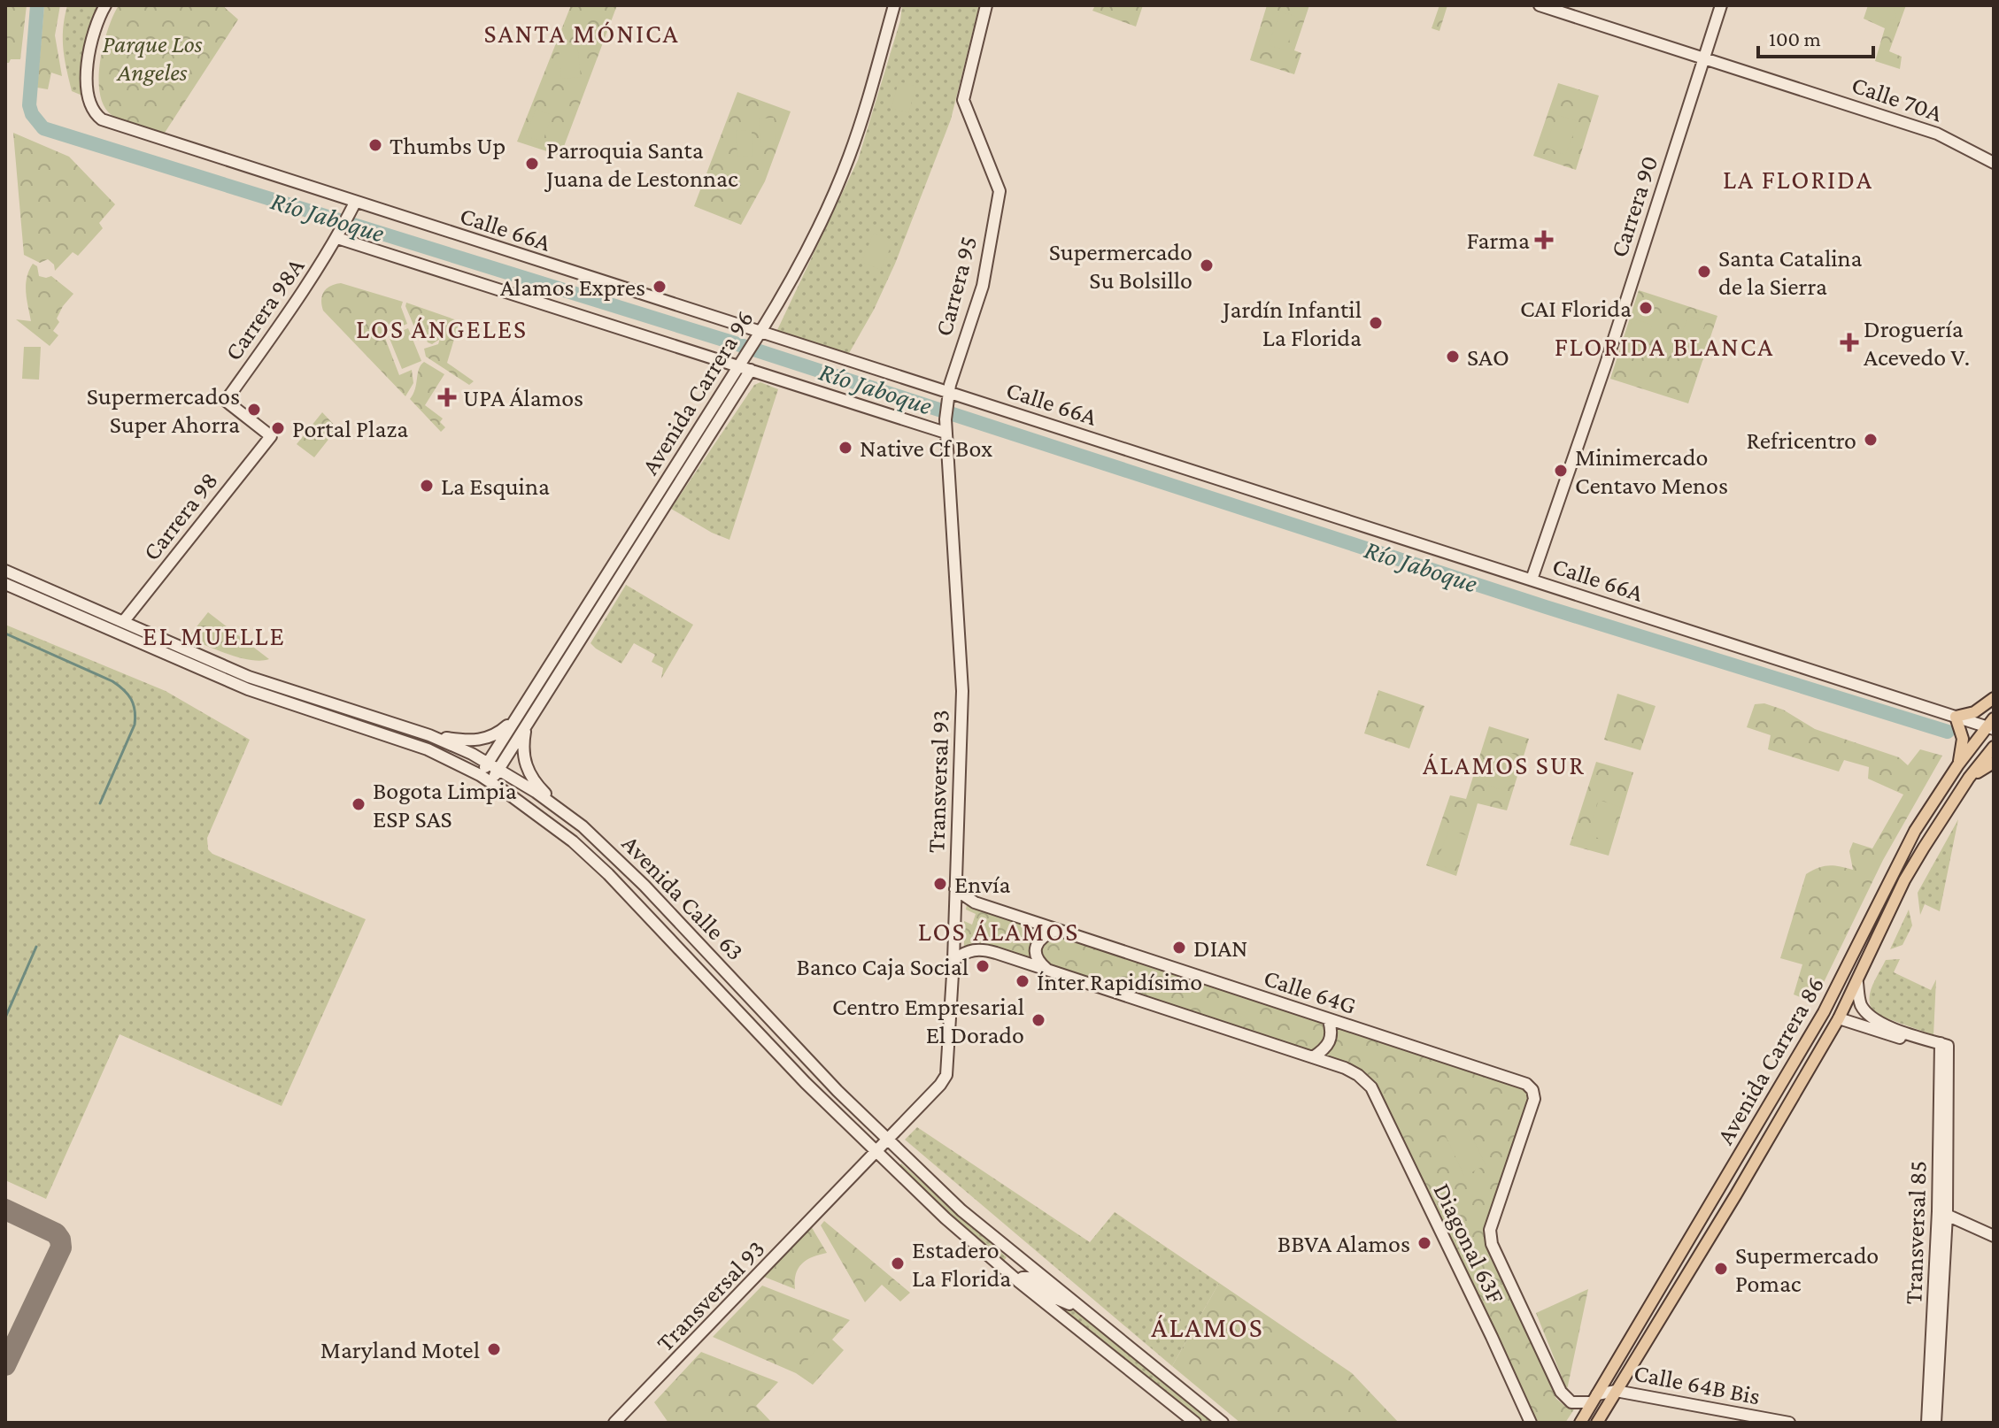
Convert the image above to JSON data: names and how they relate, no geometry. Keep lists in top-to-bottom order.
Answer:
{
  "streets": {
    "main road": ["Avenida Carrera 86"],
    "street": [
      "Calle 70A",
      "Carrera 90",
      "Calle 66A",
      "Carrera 95",
      "Carrera 98A",
      "Avenida Carrera 96",
      "Carrera 98",
      "Transversal 93",
      "Avenida Calle 63",
      "Calle 64G",
      "Transversal 85",
      "Diagonal 63F",
      "Calle 64B Bis"
    ]
  },
  "crossings": [
    ["Calle 70A", "Carrera 90"],
    ["Carrera 90", "Calle 66A"],
    ["Calle 66A", "Carrera 95"],
    ["Calle 66A", "Carrera 98A"],
    ["Calle 66A", "Avenida Carrera 96"],
    ["Calle 66A", "Transversal 93"],
    ["Calle 66A", "Avenida Carrera 86"],
    ["Carrera 95", "Transversal 93"],
    ["Carrera 98A", "Carrera 98"],
    ["Avenida Carrera 96", "Avenida Calle 63"],
    ["Carrera 98", "Avenida Calle 63"],
    ["Transversal 93", "Avenida Calle 63"],
    ["Transversal 93", "Calle 64G"],
    ["Calle 64G", "Diagonal 63F"],
    ["Avenida Carrera 86", "Diagonal 63F"],
    ["Avenida Carrera 86", "Calle 64B Bis"],
    ["Diagonal 63F", "Calle 64B Bis"]
  ],
  "districts": [
    "SANTA MÓNICA",
    "LA FLORIDA",
    "LOS ÁNGELES",
    "FLORIDA BLANCA",
    "EL MUELLE",
    "ÁLAMOS SUR",
    "LOS ÁLAMOS",
    "ÁLAMOS"
  ],
  "water": ["Río Jaboque"],
  "parks": ["Parque Los Angeles"],
  "places": {
    "other": [
      "Thumbs Up",
      "Parroquia Santa Juana de Lestonnac",
      "Supermercado Su Bolsillo",
      "Santa Catalina de la Sierra",
      "Alamos Expres",
      "CAI Florida",
      "Jardín Infantil La Florida",
      "SAO",
      "Supermercados Super Ahorra",
      "Portal Plaza",
      "Refricentro",
      "Native Cf Box",
      "Minimercado Centavo Menos",
      "La Esquina",
      "Bogota Limpia ESP SAS",
      "Envía",
      "DIAN",
      "Banco Caja Social",
      "Ínter Rapidísimo",
      "Centro Empresarial El Dorado",
      "BBVA Alamos",
      "Estadero La Florida",
      "Supermercado Pomac",
      "Maryland Motel"
    ],
    "health": ["Farma", "Droguería Acevedo V.", "UPA Álamos"]
  },
  "scale_bar": "100 m"
}
